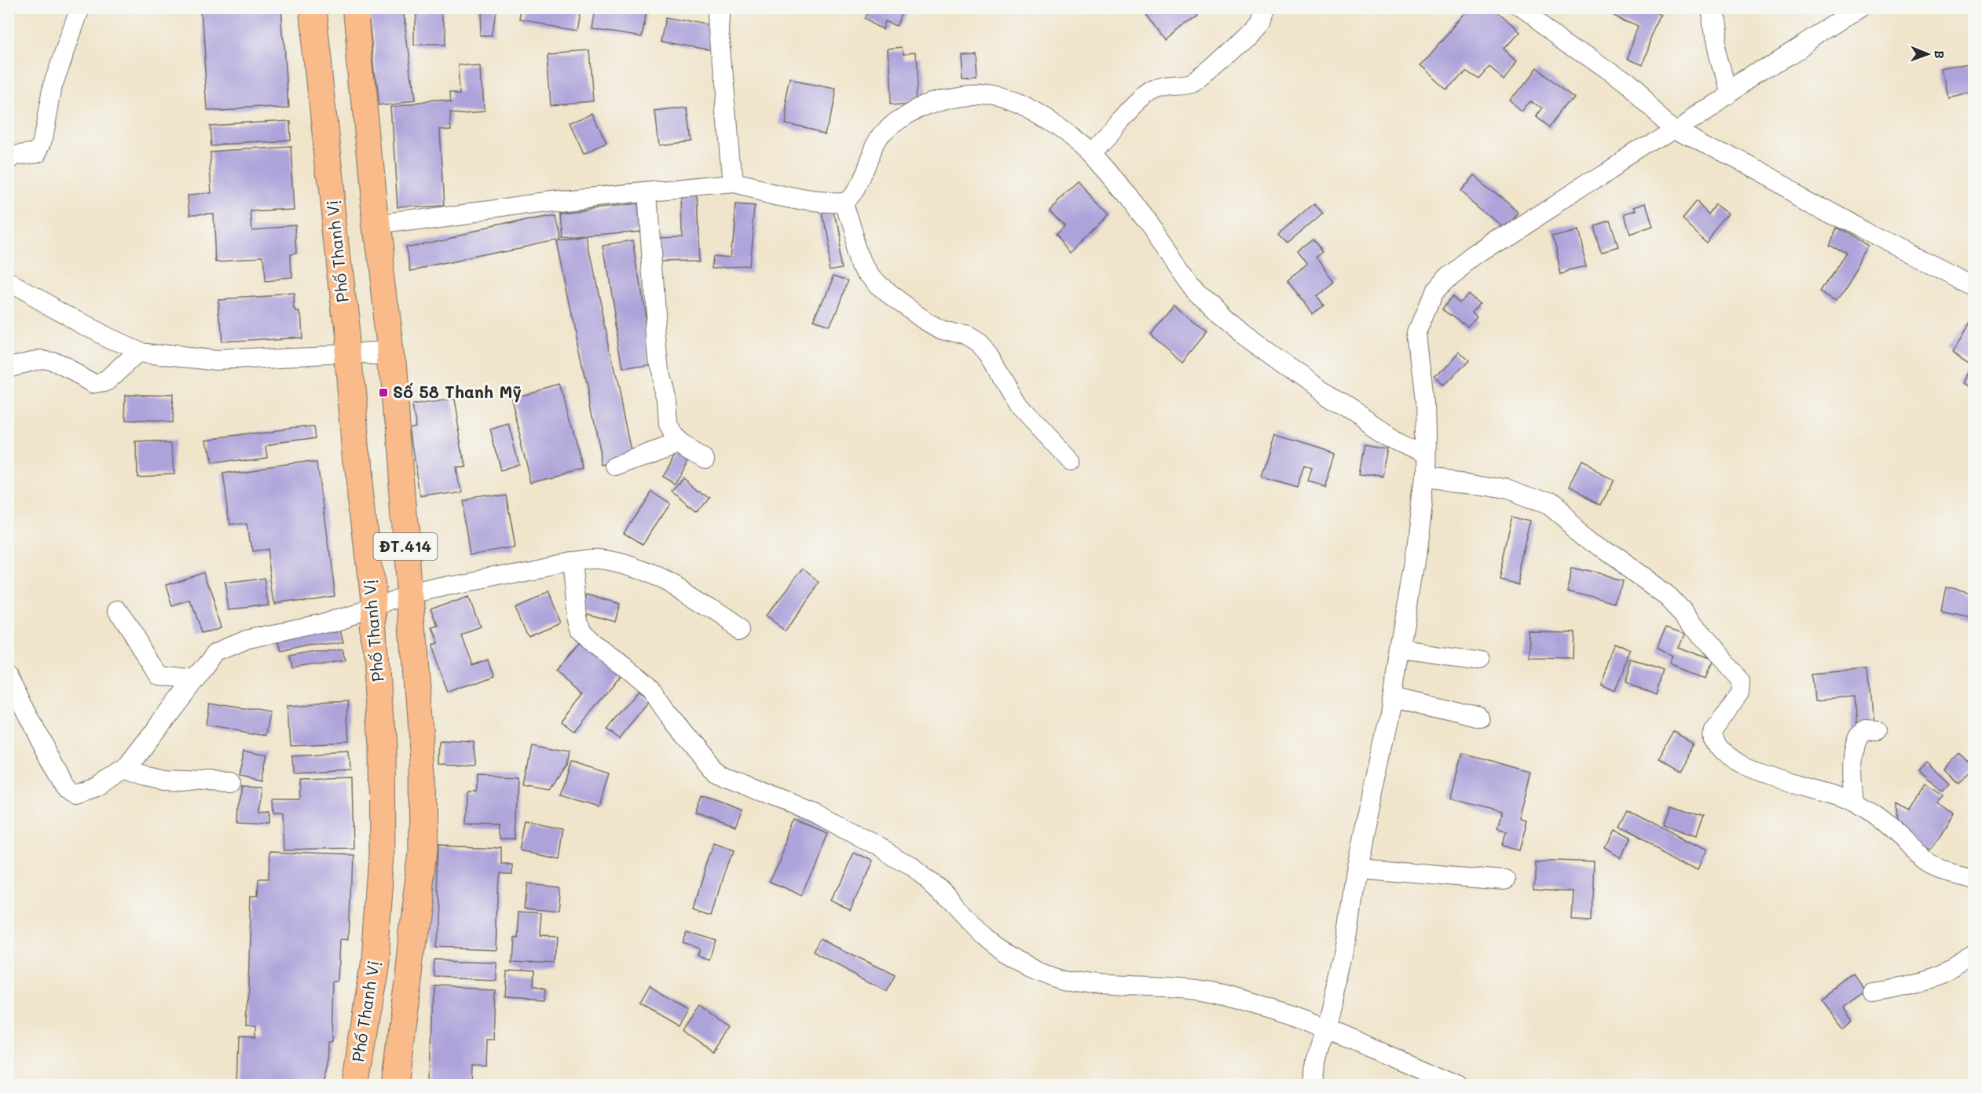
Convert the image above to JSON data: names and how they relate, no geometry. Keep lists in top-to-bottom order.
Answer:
{
  "streets": {
    "main road": ["Phố Thanh Vị", "ĐT.414"]
  },
  "places": {
    "transit": ["Số 58 Thanh Mỹ"]
  },
  "north": "right"
}
